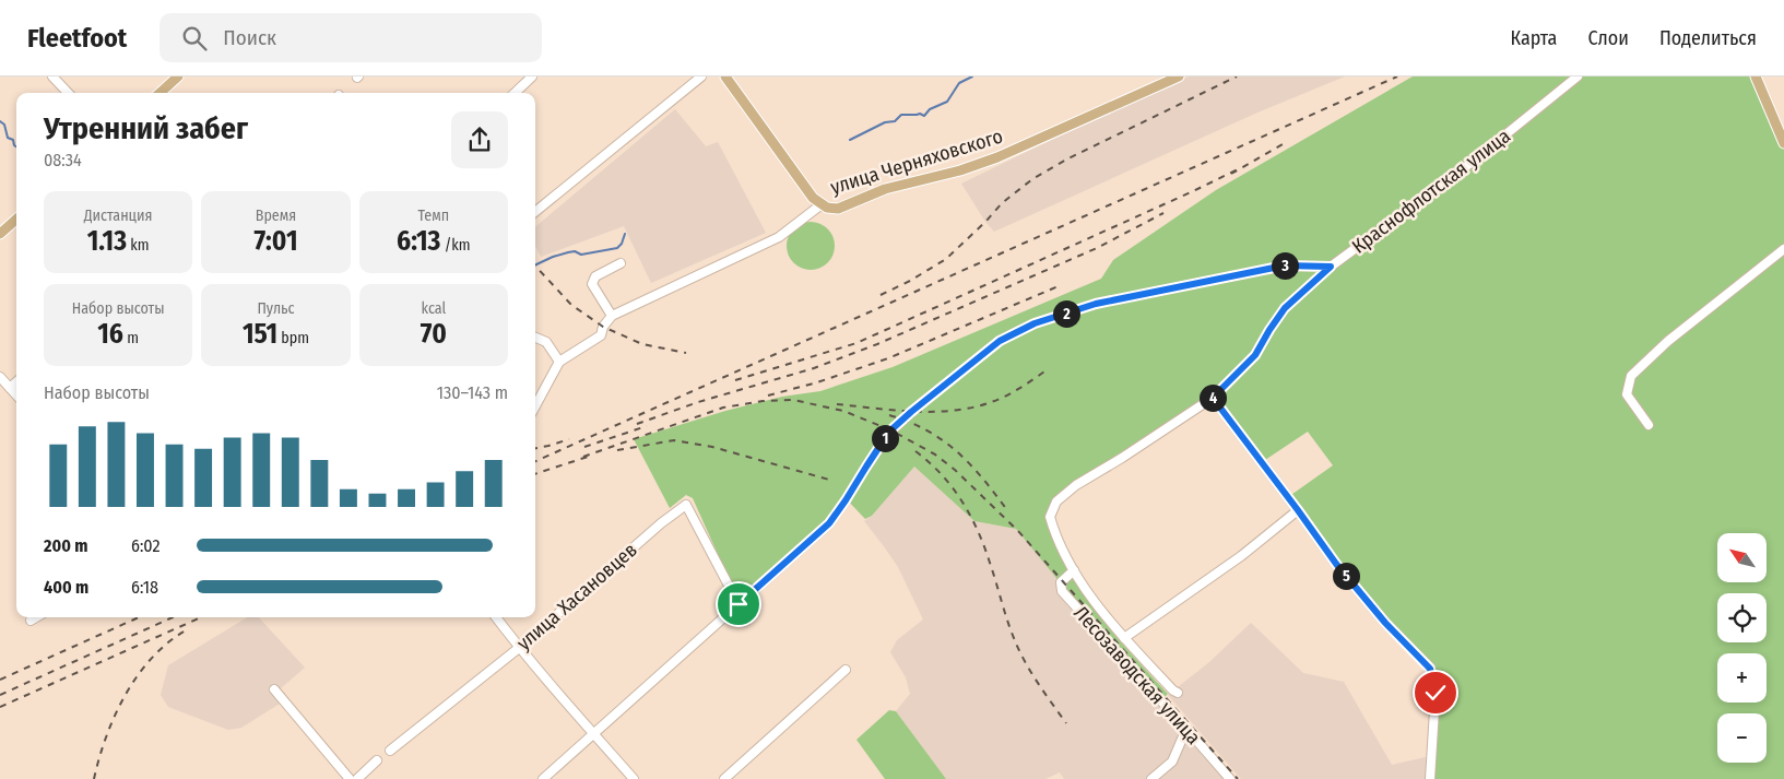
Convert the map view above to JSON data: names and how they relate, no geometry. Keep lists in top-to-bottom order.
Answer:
{
  "streets": {
    "main road": ["улица Черняховского"],
    "street": ["Краснофлотская улица", "улица Хасановцев", "Лесозаводская улица"]
  },
  "crossings": [
    ["Краснофлотская улица", "Лесозаводская улица"]
  ],
  "north": "top left",
  "page": {
    "header": "Fleetfoot",
    "search": "Поиск",
    "nav": ["Карта", "Слои", "Поделиться"],
    "heading": ["Утренний забег", "08:34"],
    "stats": [
      ["Дистанция", "1.13 km"],
      ["Время", "7:01"],
      ["Темп", "6:13 /km"],
      ["Набор высоты", "16 m"],
      ["Пульс", "151 bpm"],
      ["kcal", "70"]
    ],
    "pins": [
      "3",
      "2",
      "4",
      "1",
      "5"
    ],
    "chart": ["Набор высоты", "130–143 m"],
    "list": [
      {
        "name": "200 m",
        "note": "6:02"
      },
      {
        "name": "400 m",
        "note": "6:18"
      }
    ],
    "map_buttons": ["+", "−"]
  }
}
